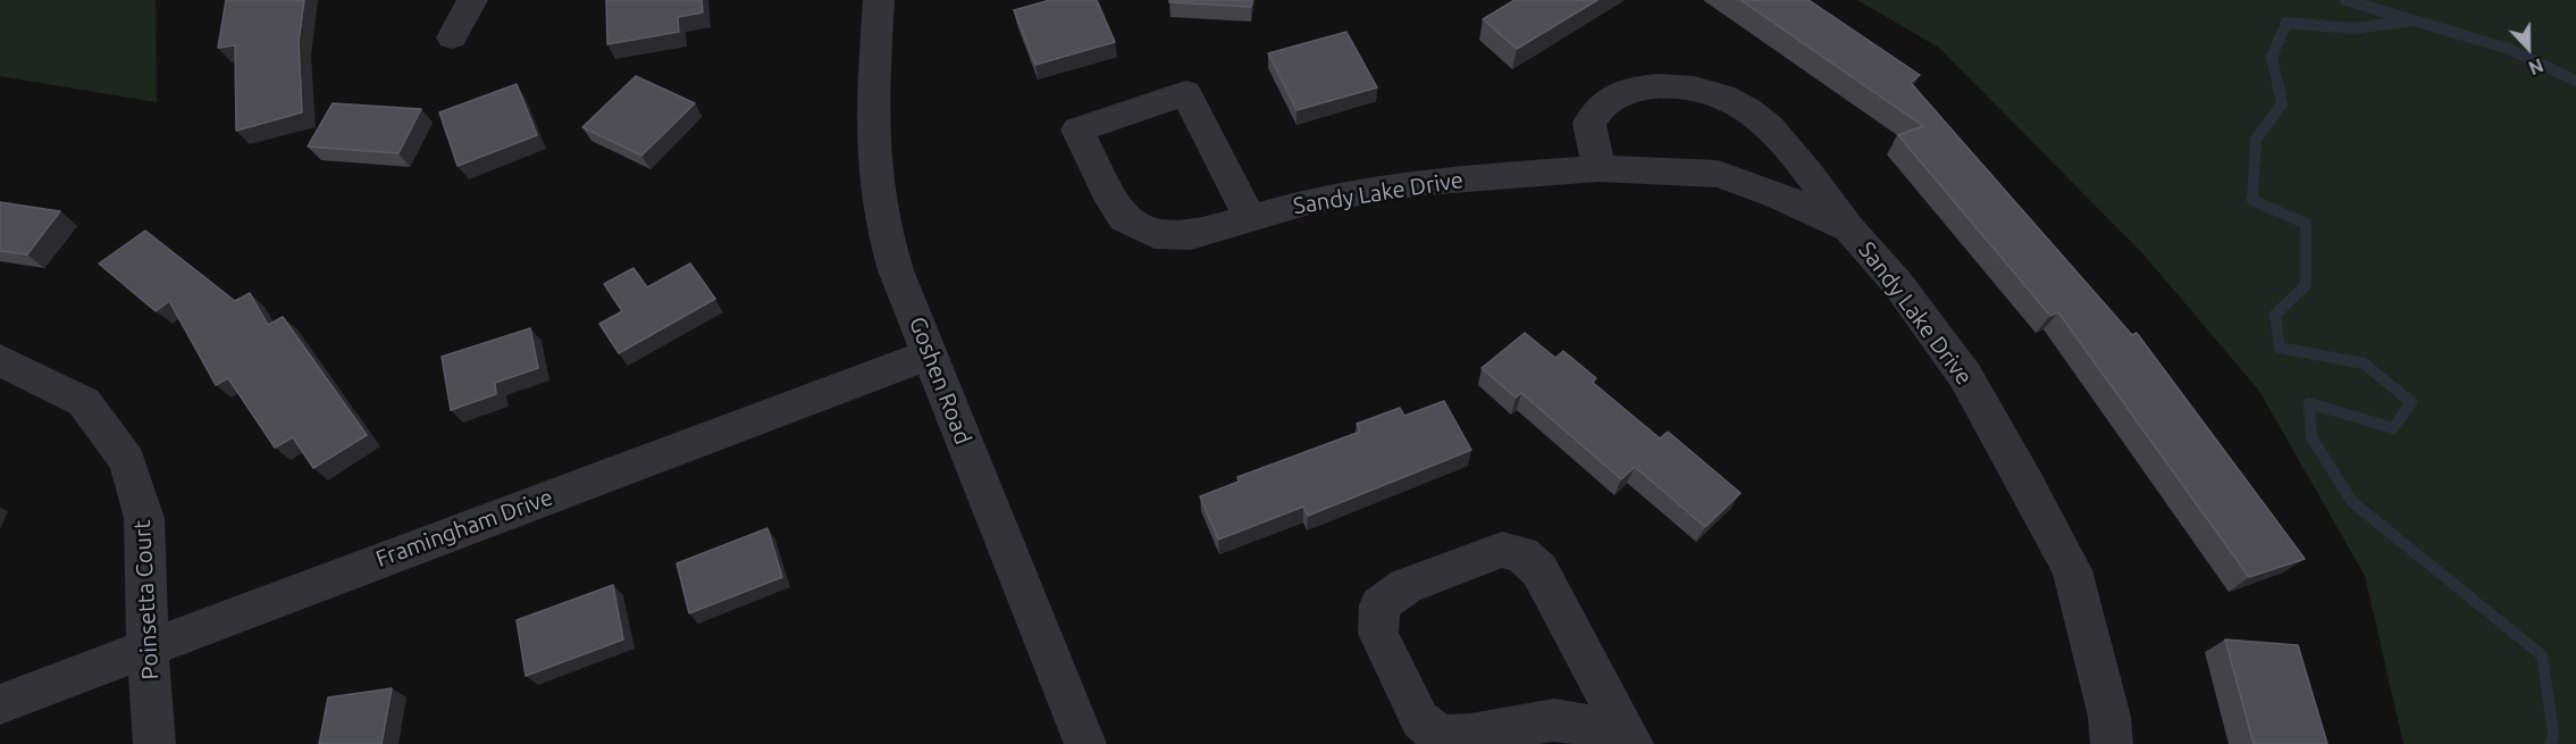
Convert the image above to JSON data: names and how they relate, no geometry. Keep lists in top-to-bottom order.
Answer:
{
  "streets": {
    "street": [
      "Sandy Lake Drive",
      "Goshen Road",
      "Framingham Drive",
      "Poinsetta Court"
    ]
  },
  "crossings": [
    ["Goshen Road", "Framingham Drive"],
    ["Framingham Drive", "Poinsetta Court"]
  ],
  "north": "bottom"
}
